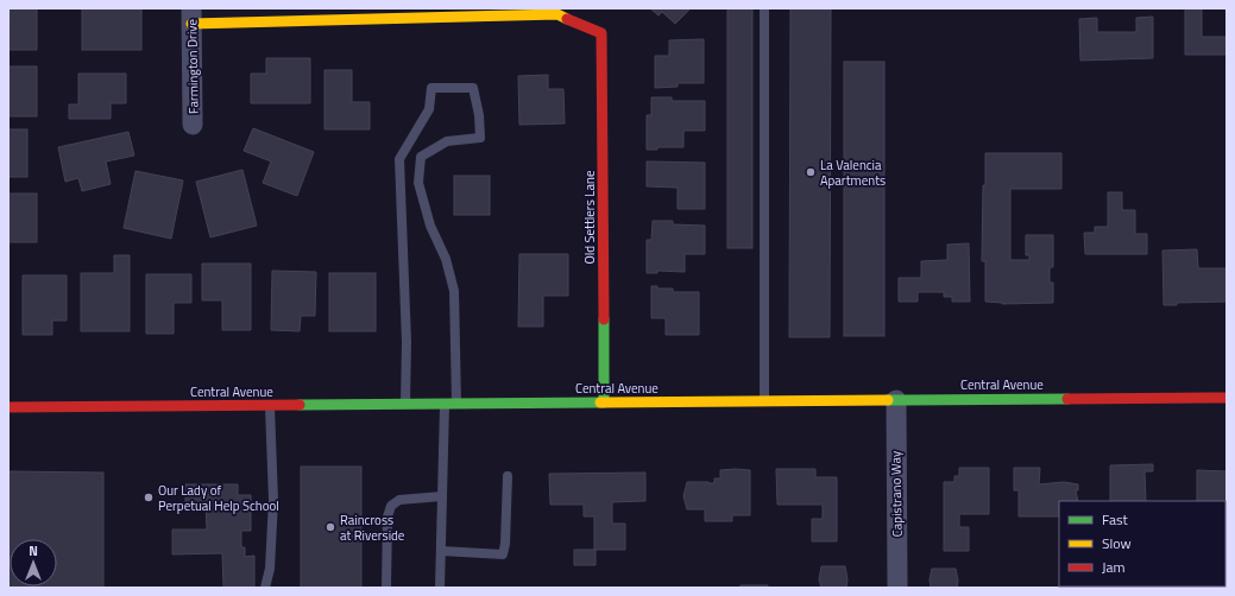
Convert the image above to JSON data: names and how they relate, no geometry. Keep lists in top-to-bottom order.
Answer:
{
  "streets": {
    "main road": ["Old Settlers Lane", "Central Avenue"],
    "street": ["Farmington Drive", "Capistrano Way"]
  },
  "crossings": [
    ["Farmington Drive", "Old Settlers Lane"],
    ["Old Settlers Lane", "Central Avenue"],
    ["Central Avenue", "Capistrano Way"]
  ],
  "places": ["La Valencia Apartments", "Our Lady of Perpetual Help School", "Raincross at Riverside"],
  "legend": ["Fast", "Slow", "Jam"],
  "north": "top"
}
